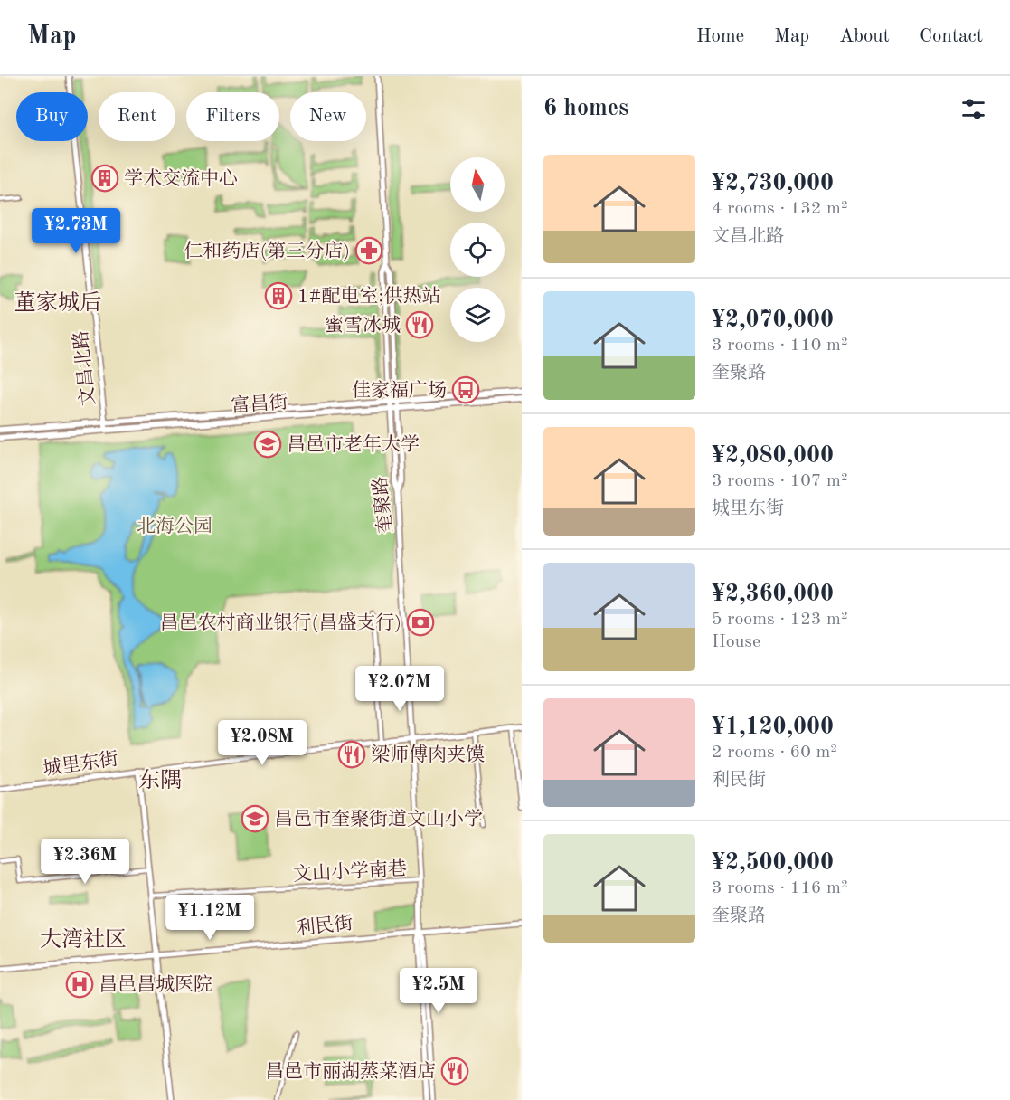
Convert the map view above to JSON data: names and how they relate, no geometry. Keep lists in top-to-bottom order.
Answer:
{
  "streets": {
    "main road": ["富昌街"],
    "street": [
      "文昌北路",
      "奎聚路",
      "城里东街",
      "文山小学南巷",
      "利民街"
    ]
  },
  "crossings": [
    ["文昌北路", "富昌街"],
    ["富昌街", "奎聚路"],
    ["奎聚路", "城里东街"],
    ["奎聚路", "文山小学南巷"],
    ["奎聚路", "利民街"]
  ],
  "districts": ["董家城后", "东隅", "大湾社区"],
  "parks": ["北海公园"],
  "places": {
    "building": ["学术交流中心", "1#配电室;供热站"],
    "pharmacy": ["仁和药店(第三分店)"],
    "restaurant": ["蜜雪冰城", "梁师傅肉夹馍", "昌邑市丽湖蒸菜酒店"],
    "bus stop": ["佳家福广场"],
    "school or university": ["昌邑市老年大学", "昌邑市奎聚街道文山小学"],
    "bank": ["昌邑农村商业银行(昌盛支行)"],
    "hospital": ["昌邑昌城医院"]
  },
  "north": "top",
  "page": {
    "header": "Map",
    "nav": [
      "Home",
      "Map",
      "About",
      "Contact"
    ],
    "heading": "6 homes",
    "chip": [
      "Buy",
      "Rent",
      "Filters",
      "New"
    ],
    "list": [
      {
        "name": "¥2,730,000",
        "note": "4 rooms · 132 m² · 文昌北路"
      },
      {
        "name": "¥2,070,000",
        "note": "3 rooms · 110 m² · 奎聚路"
      },
      {
        "name": "¥2,080,000",
        "note": "3 rooms · 107 m² · 城里东街"
      },
      {
        "name": "¥2,360,000",
        "note": "5 rooms · 123 m² · House"
      },
      {
        "name": "¥1,120,000",
        "note": "2 rooms · 60 m² · 利民街"
      },
      {
        "name": "¥2,500,000",
        "note": "3 rooms · 116 m² · 奎聚路"
      }
    ],
    "price": [
      "¥2.73M",
      "¥2.07M",
      "¥2.08M",
      "¥2.36M",
      "¥1.12M",
      "¥2.5M"
    ]
  }
}
